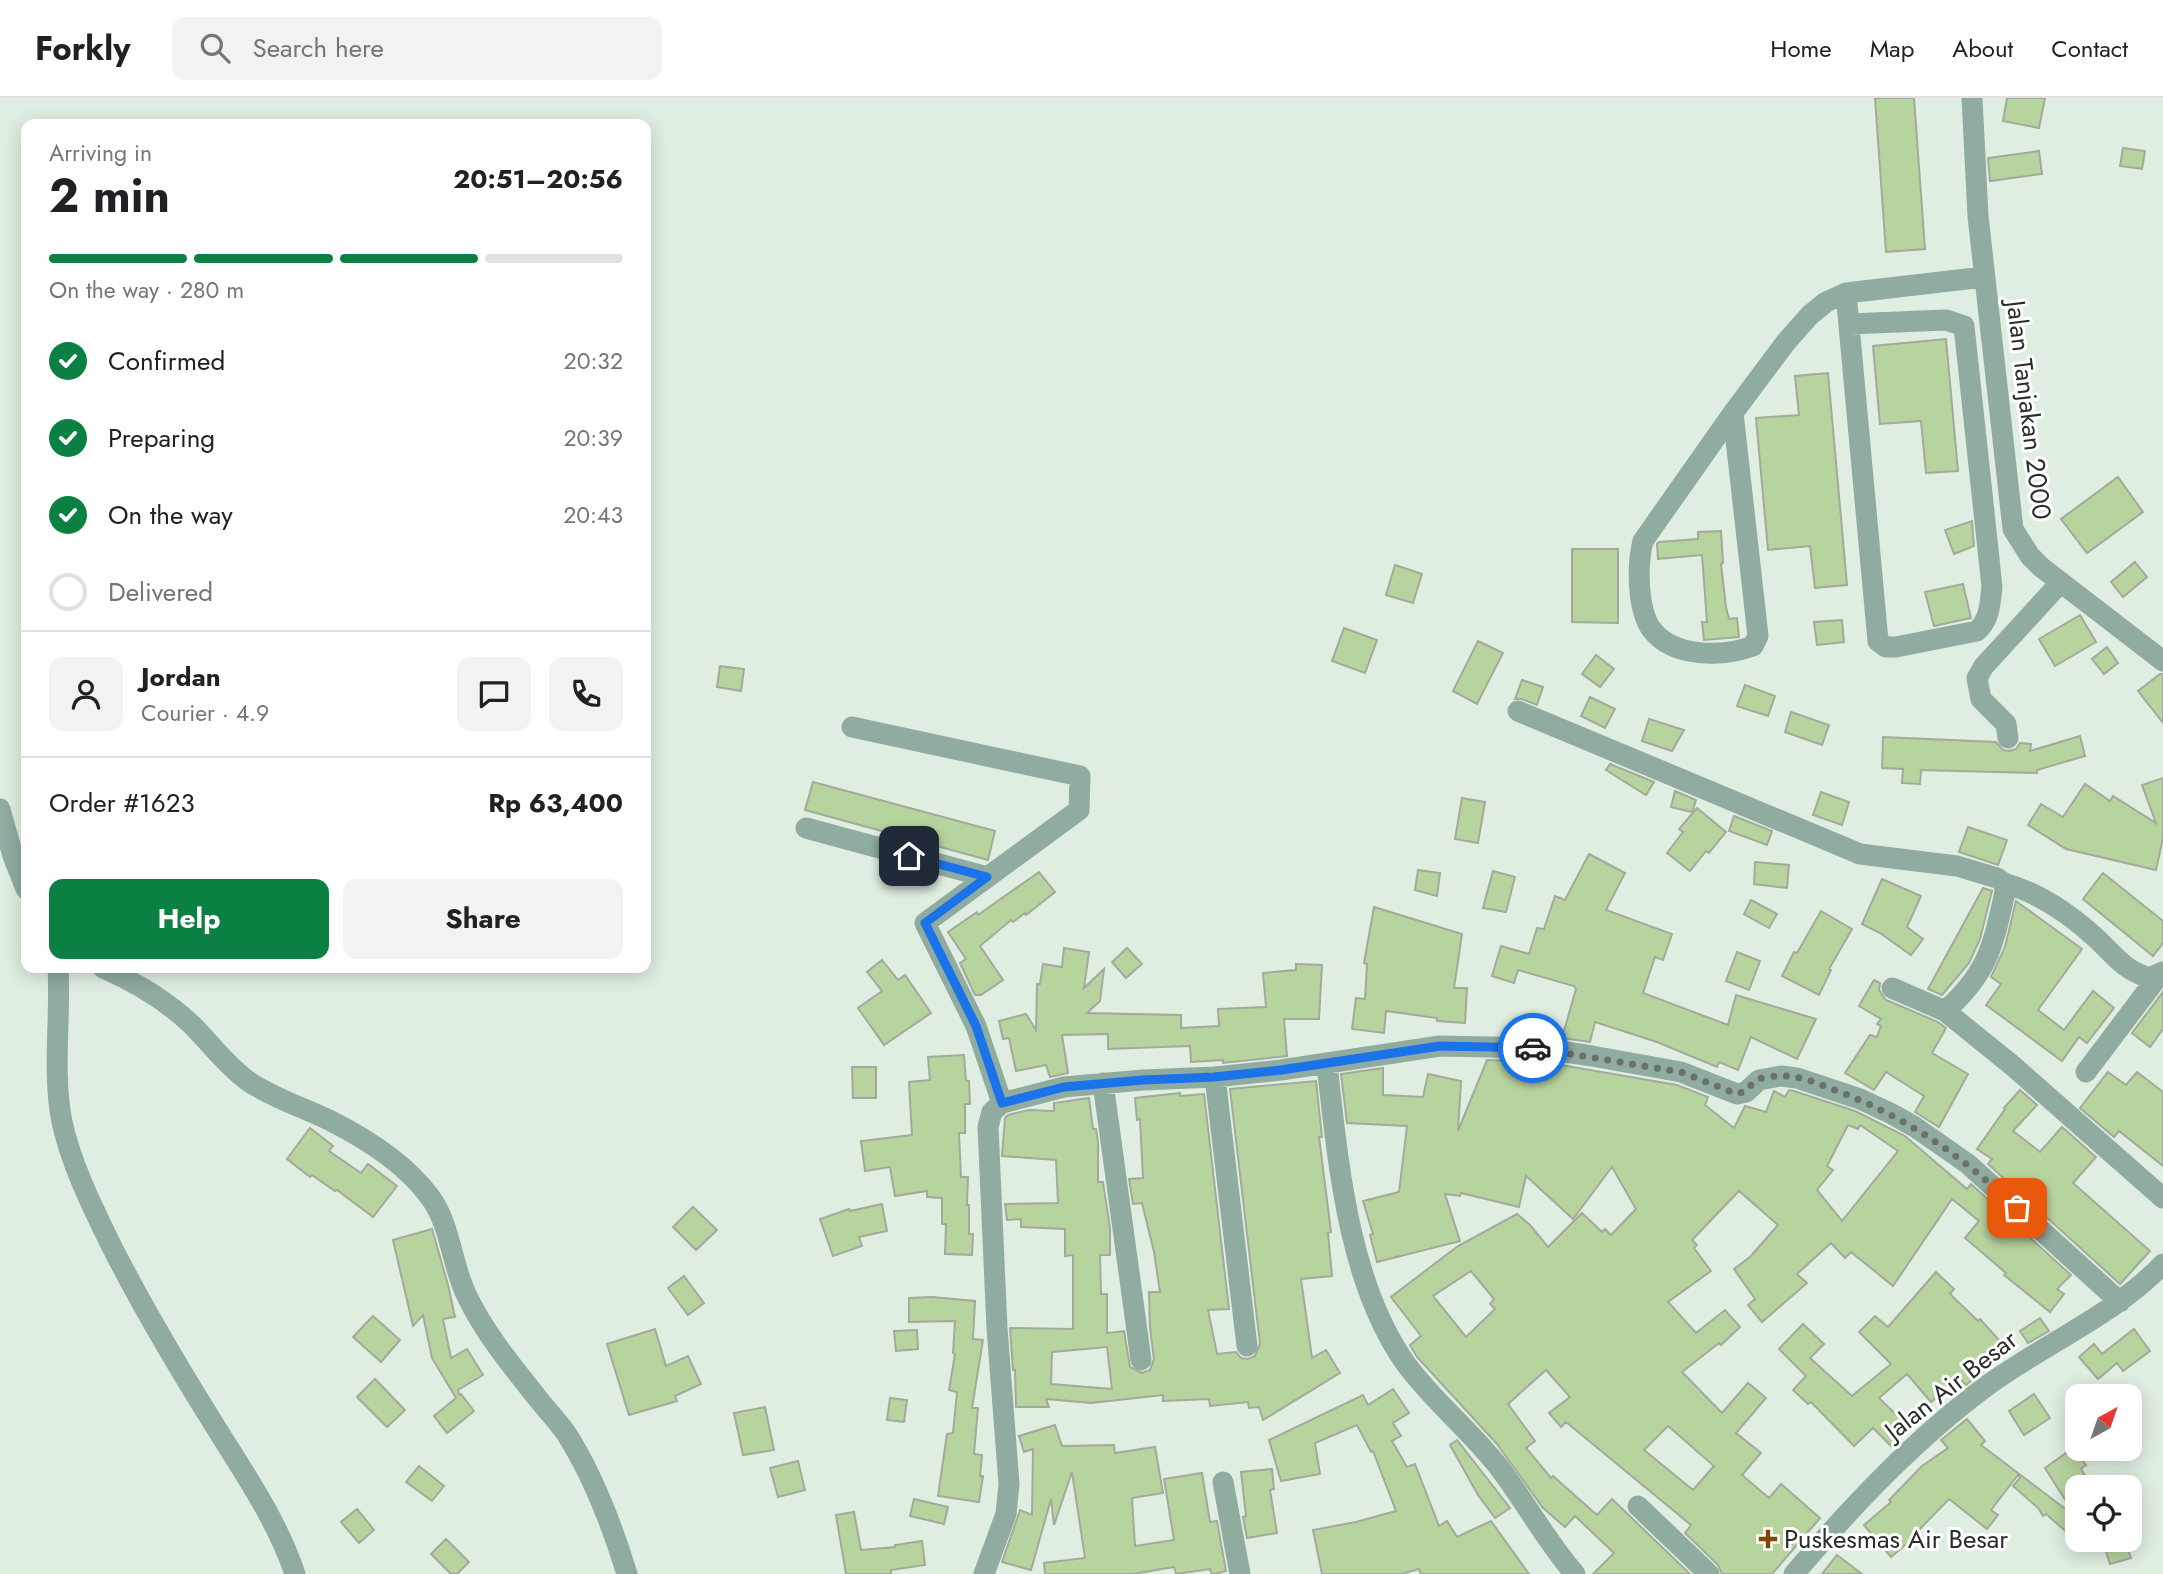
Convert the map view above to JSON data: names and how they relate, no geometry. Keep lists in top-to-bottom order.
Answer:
{
  "streets": {
    "street": ["Jalan Tanjakan 2000", "Jalan Air Besar"]
  },
  "places": {
    "health": ["Puskesmas Air Besar"]
  },
  "north": "top right",
  "page": {
    "header": "Forkly",
    "search": "Search here",
    "nav": [
      "Home",
      "Map",
      "About",
      "Contact"
    ],
    "heading": ["2 min", "Arriving in", "20:51–20:56"],
    "panel": [
      "Jordan",
      "Courier · 4.9",
      "Order #1623",
      "Rp 63,400"
    ],
    "bar": "On the way · 280 m",
    "list": [
      ["Confirmed", "20:32"],
      ["Preparing", "20:39"],
      ["On the way", "20:43"],
      "Delivered"
    ],
    "buttons": ["Help", "Share"]
  }
}
